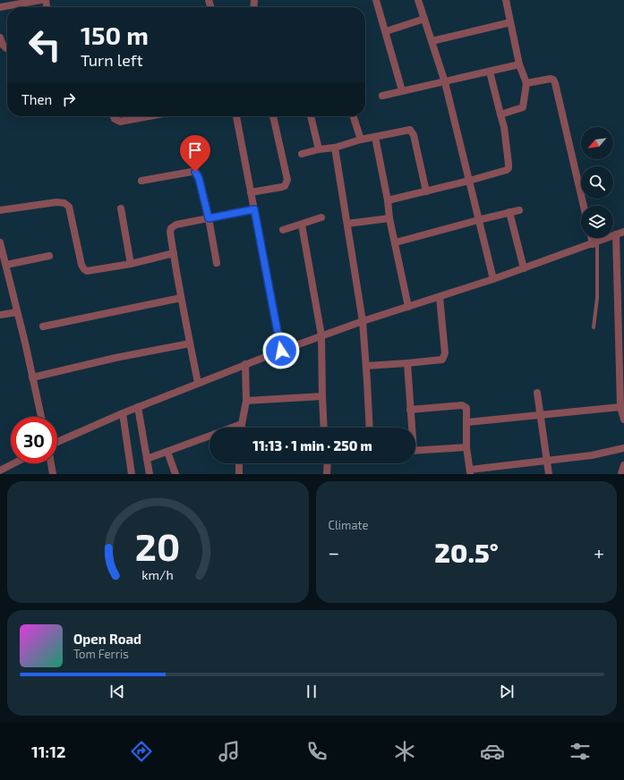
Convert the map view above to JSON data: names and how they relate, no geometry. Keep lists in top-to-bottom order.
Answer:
{
  "north": "bottom left",
  "page": {
    "turn": ["150 m", "Turn left"],
    "then": "Then",
    "limit": "30",
    "trip": "11:13 · 1 min · 250 m",
    "tile": "Climate",
    "heat": ["−", "20.5°", "+"],
    "song": ["Open Road", "Tom Ferris"],
    "tabs": "11:12",
    "gauge": ["20", "km/h"]
  }
}
